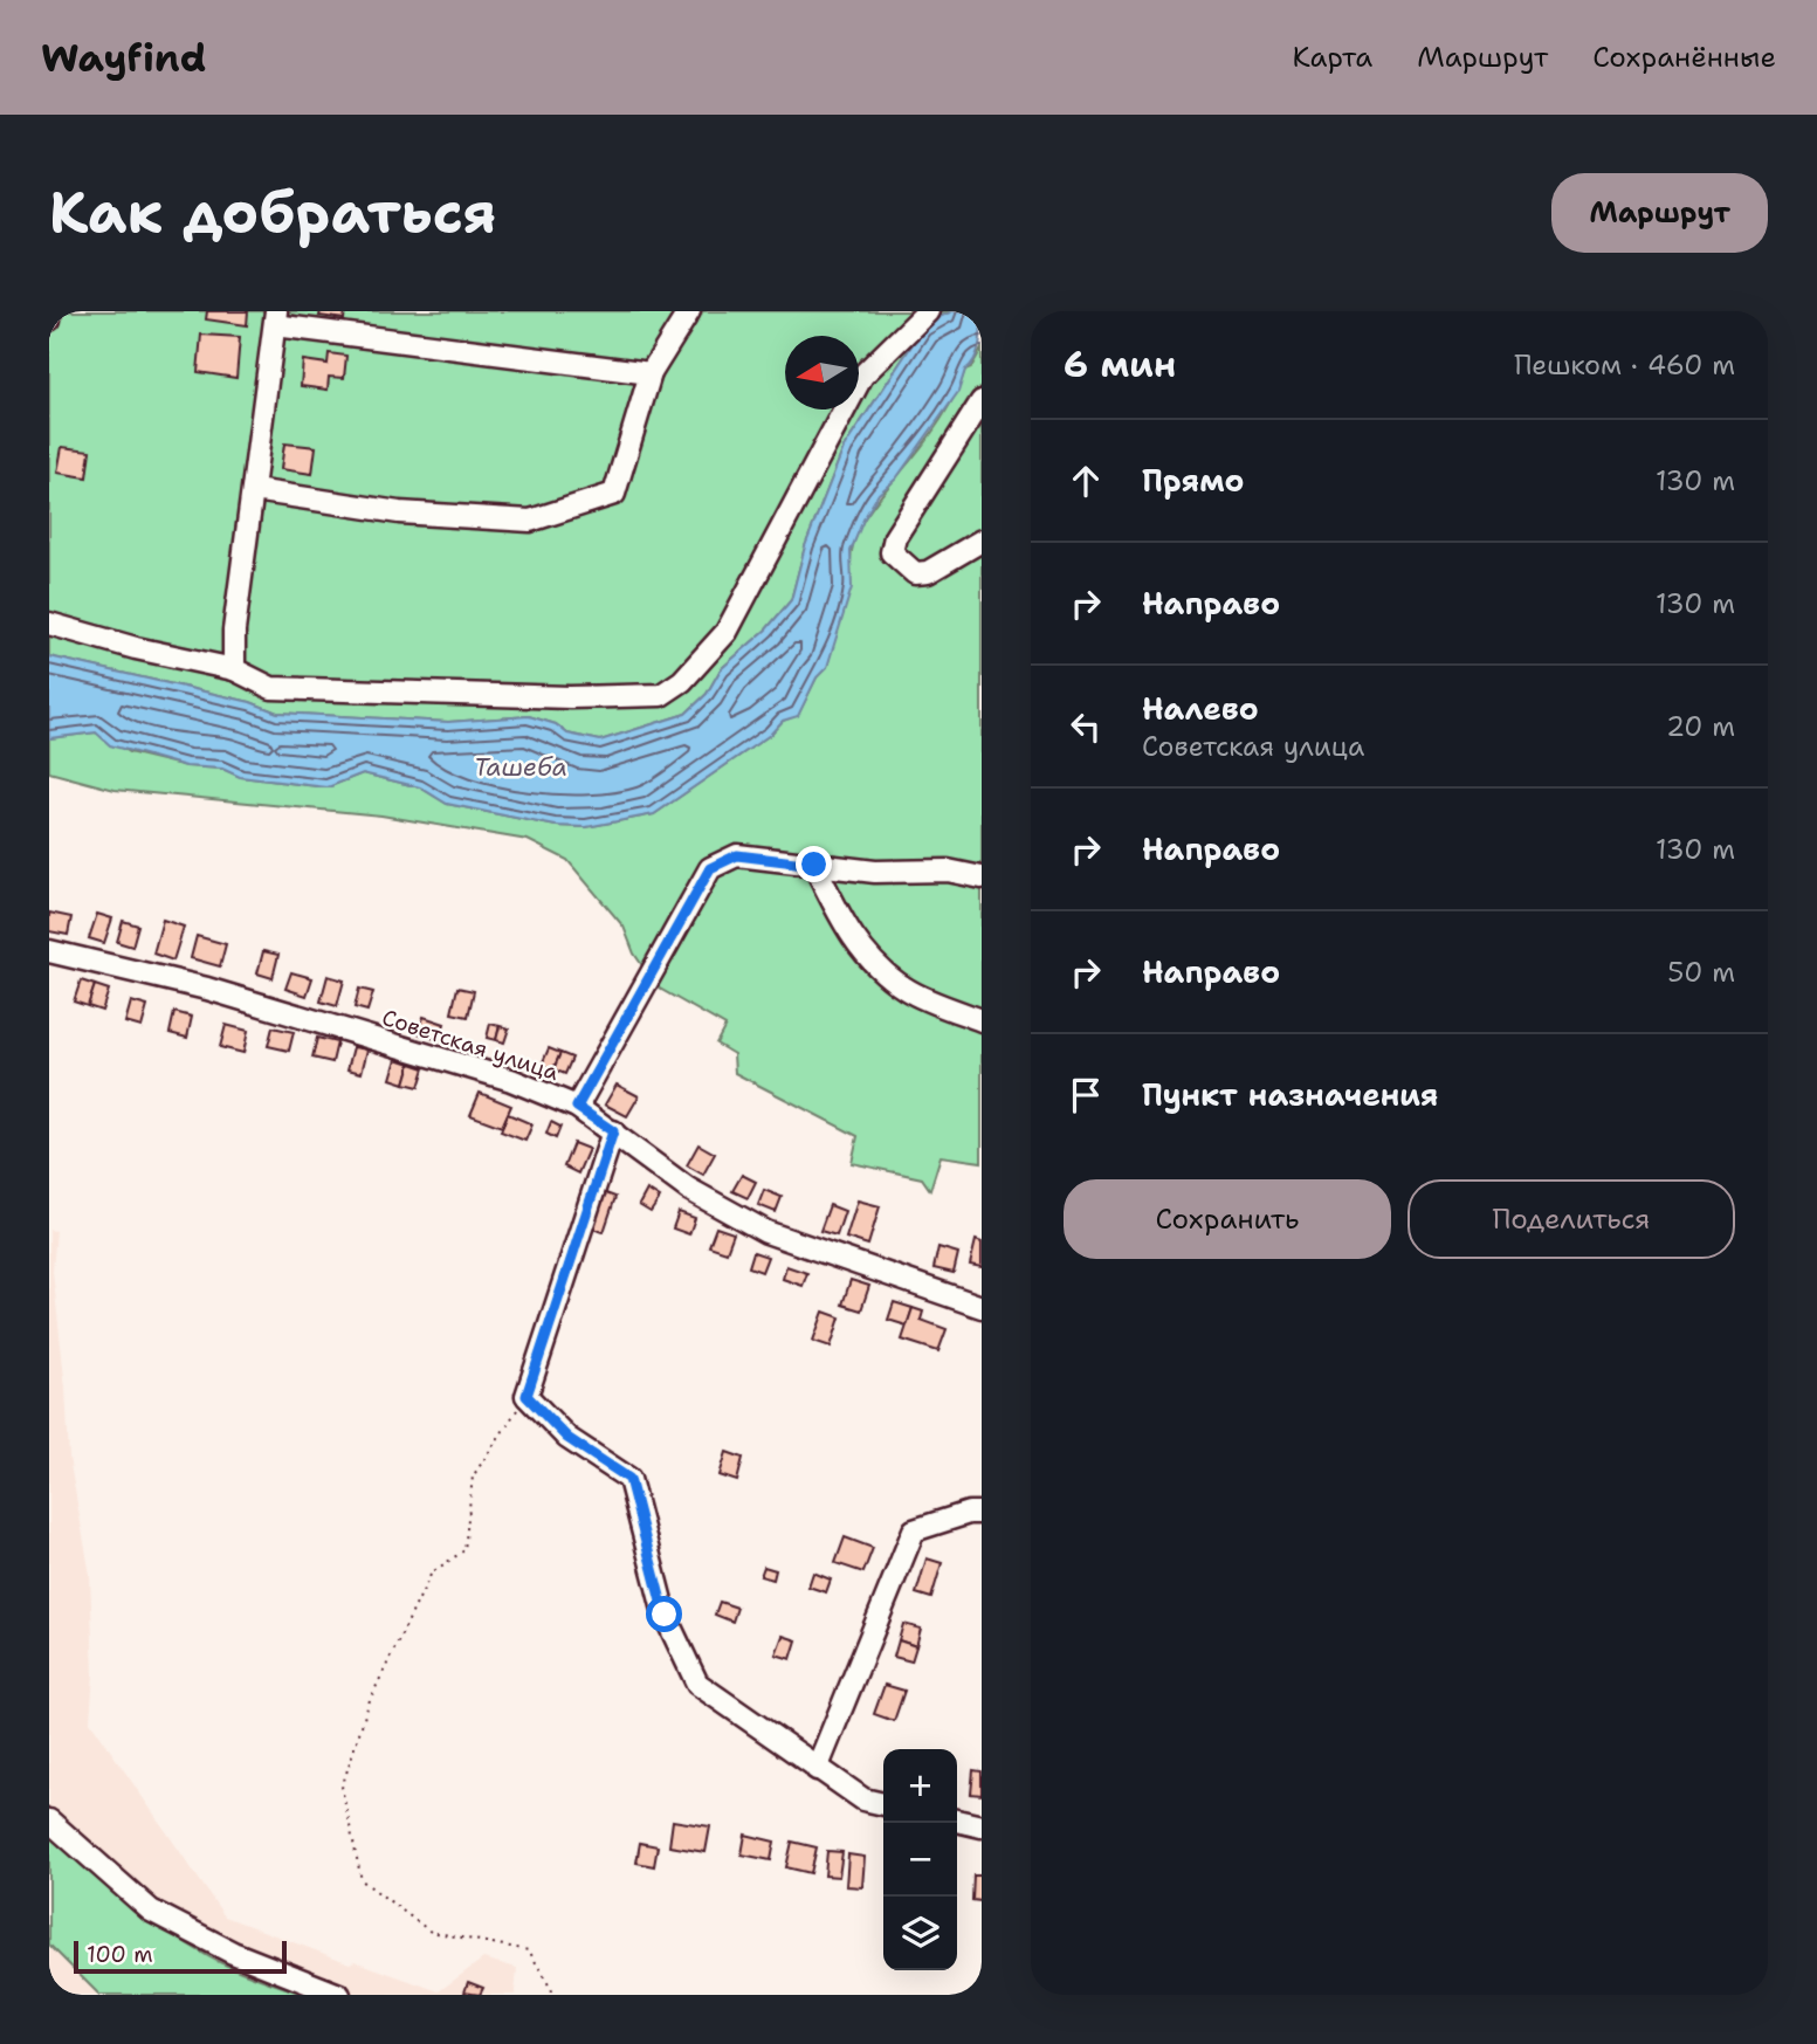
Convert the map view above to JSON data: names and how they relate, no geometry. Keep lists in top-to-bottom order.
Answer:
{
  "streets": {
    "street": ["Советская улица"]
  },
  "water": ["Ташеба"],
  "scale_bar": "100 m",
  "north": "left",
  "page": {
    "header": "Wayfind",
    "nav": ["Карта", "Маршрут", "Сохранённые"],
    "buttons": [
      "Маршрут",
      ["Сохранить", "Поделиться"]
    ],
    "title": "Как добраться",
    "heading": ["6 мин", "Пешком · 460 m"],
    "list": [
      ["Прямо", "130 m"],
      ["Направо", "130 m"],
      ["Налево", "Советская улица", "20 m"],
      ["Направо", "130 m"],
      ["Направо", "50 m"],
      "Пункт назначения"
    ],
    "map_buttons": ["+", "−"],
    "scale": "100 m"
  }
}
